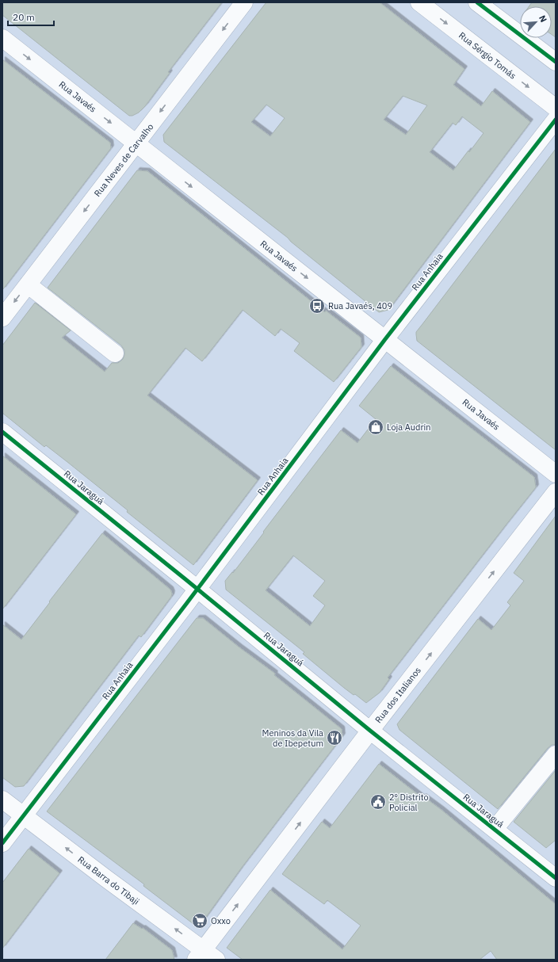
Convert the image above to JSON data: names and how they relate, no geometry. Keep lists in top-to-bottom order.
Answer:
{
  "streets": {
    "street": [
      "Rua Sérgio Tomás",
      "Rua Javaés",
      "Rua Neves de Carvalho",
      "Rua Anhaia",
      "Rua Jaraguá",
      "Rua dos Italianos",
      "Rua Barra do Tibaji"
    ]
  },
  "crossings": [
    ["Rua Javaés", "Rua Neves de Carvalho"],
    ["Rua Javaés", "Rua Anhaia"],
    ["Rua Anhaia", "Rua Jaraguá"],
    ["Rua Anhaia", "Rua Barra do Tibaji"],
    ["Rua Jaraguá", "Rua dos Italianos"],
    ["Rua dos Italianos", "Rua Barra do Tibaji"]
  ],
  "one_way": [
    "Rua Javaés",
    "Rua Neves de Carvalho",
    "Rua dos Italianos",
    "Rua Barra do Tibaji"
  ],
  "places": {
    "bus stop": ["Rua Javaés, 409"],
    "shop": ["Loja Audrin"],
    "restaurant": ["Meninos da Vila de Ibepetum"],
    "public building": ["2º Distrito Policial"],
    "supermarket": ["Oxxo"]
  },
  "scale_bar": "20 m",
  "north": "top right"
}
